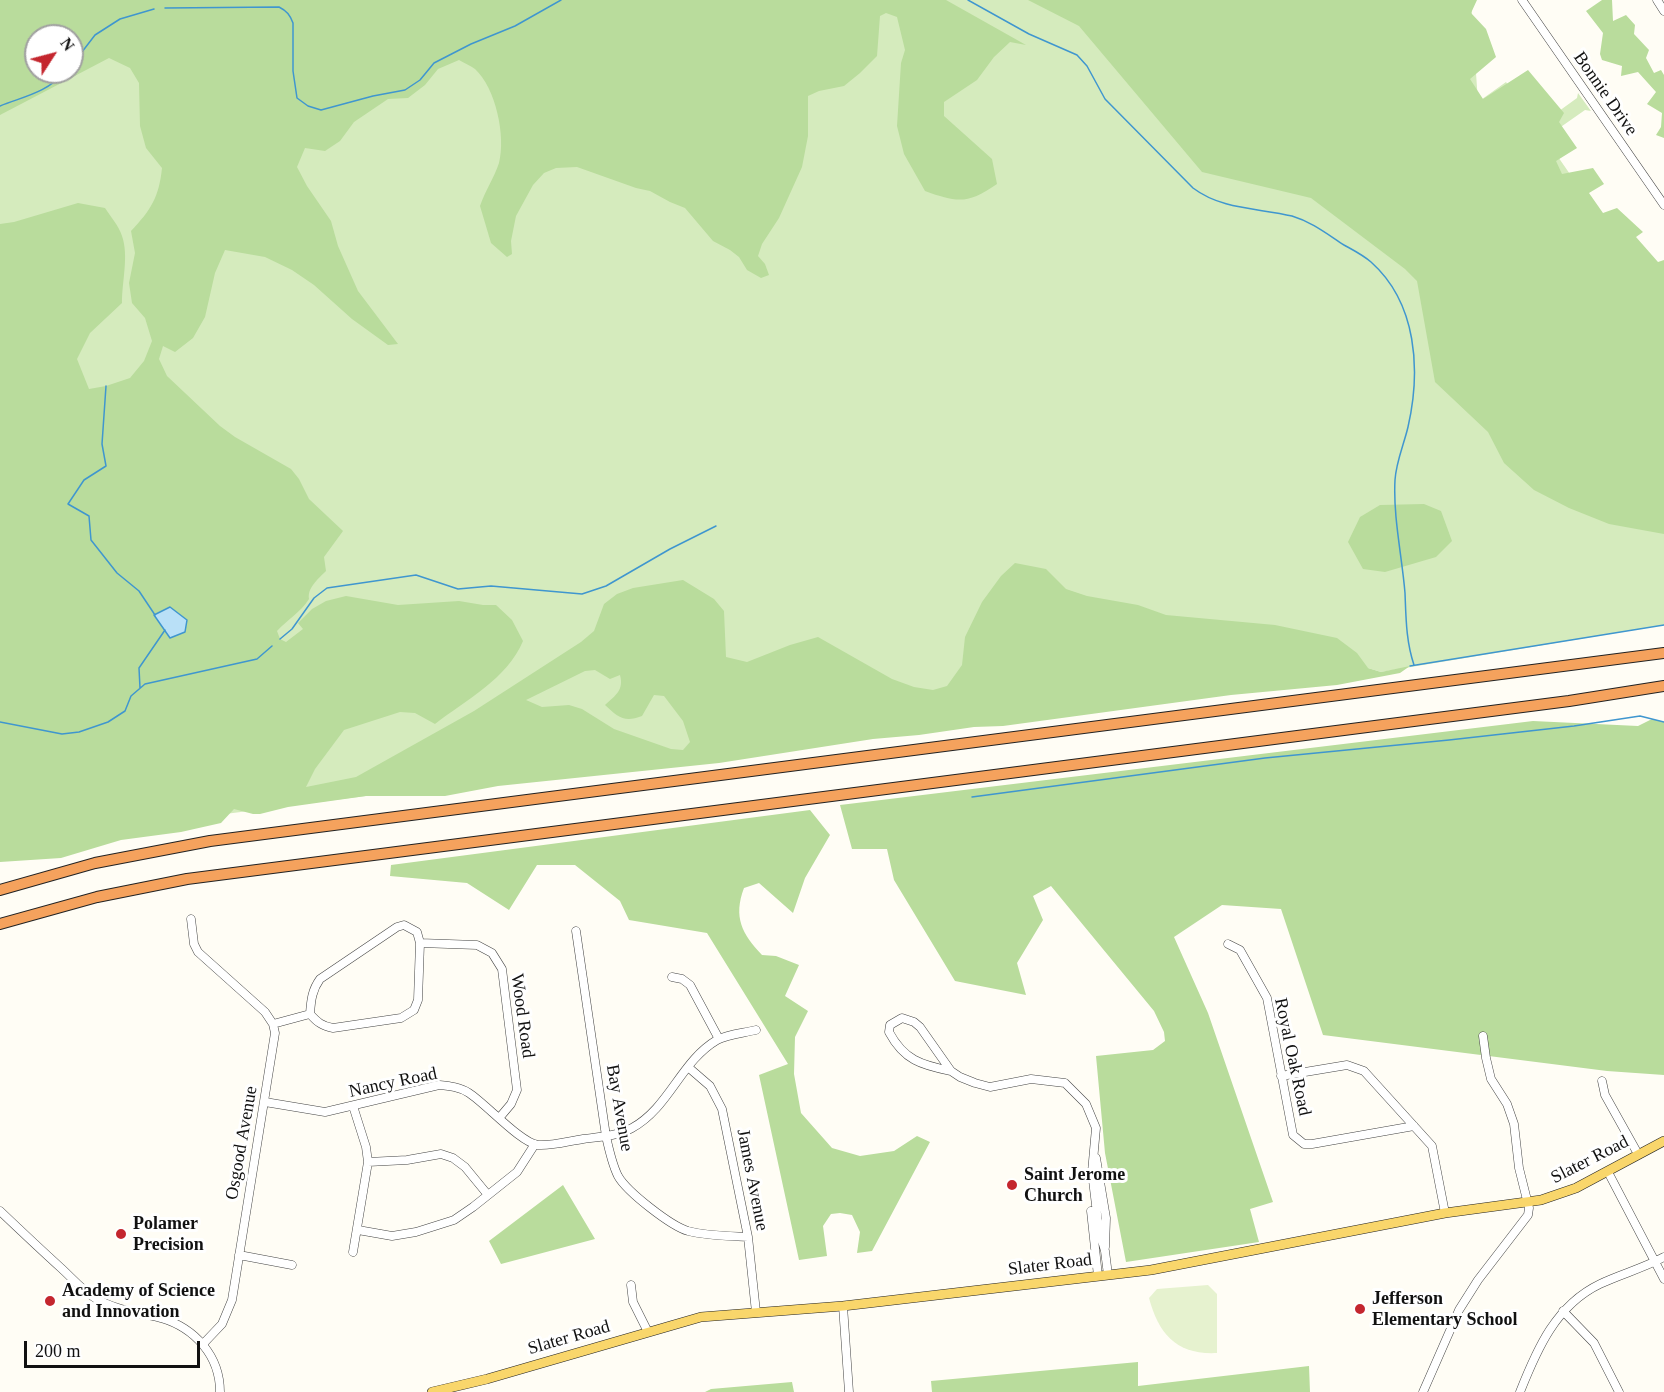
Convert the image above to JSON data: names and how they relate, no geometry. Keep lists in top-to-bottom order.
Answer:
{
  "streets": {
    "main road": ["Slater Road"],
    "street": [
      "Bonnie Drive",
      "Wood Road",
      "Royal Oak Road",
      "Nancy Road",
      "Bay Avenue",
      "Osgood Avenue",
      "James Avenue"
    ]
  },
  "crossings": [
    ["Wood Road", "Nancy Road"],
    ["Nancy Road", "Osgood Avenue"],
    ["Bay Avenue", "James Avenue"],
    ["Slater Road", "James Avenue"]
  ],
  "places": [
    "Saint Jerome Church",
    "Polamer Precision",
    "Academy of Science and Innovation",
    "Jefferson Elementary School"
  ],
  "scale_bar": "200 m",
  "north": "top right"
}
